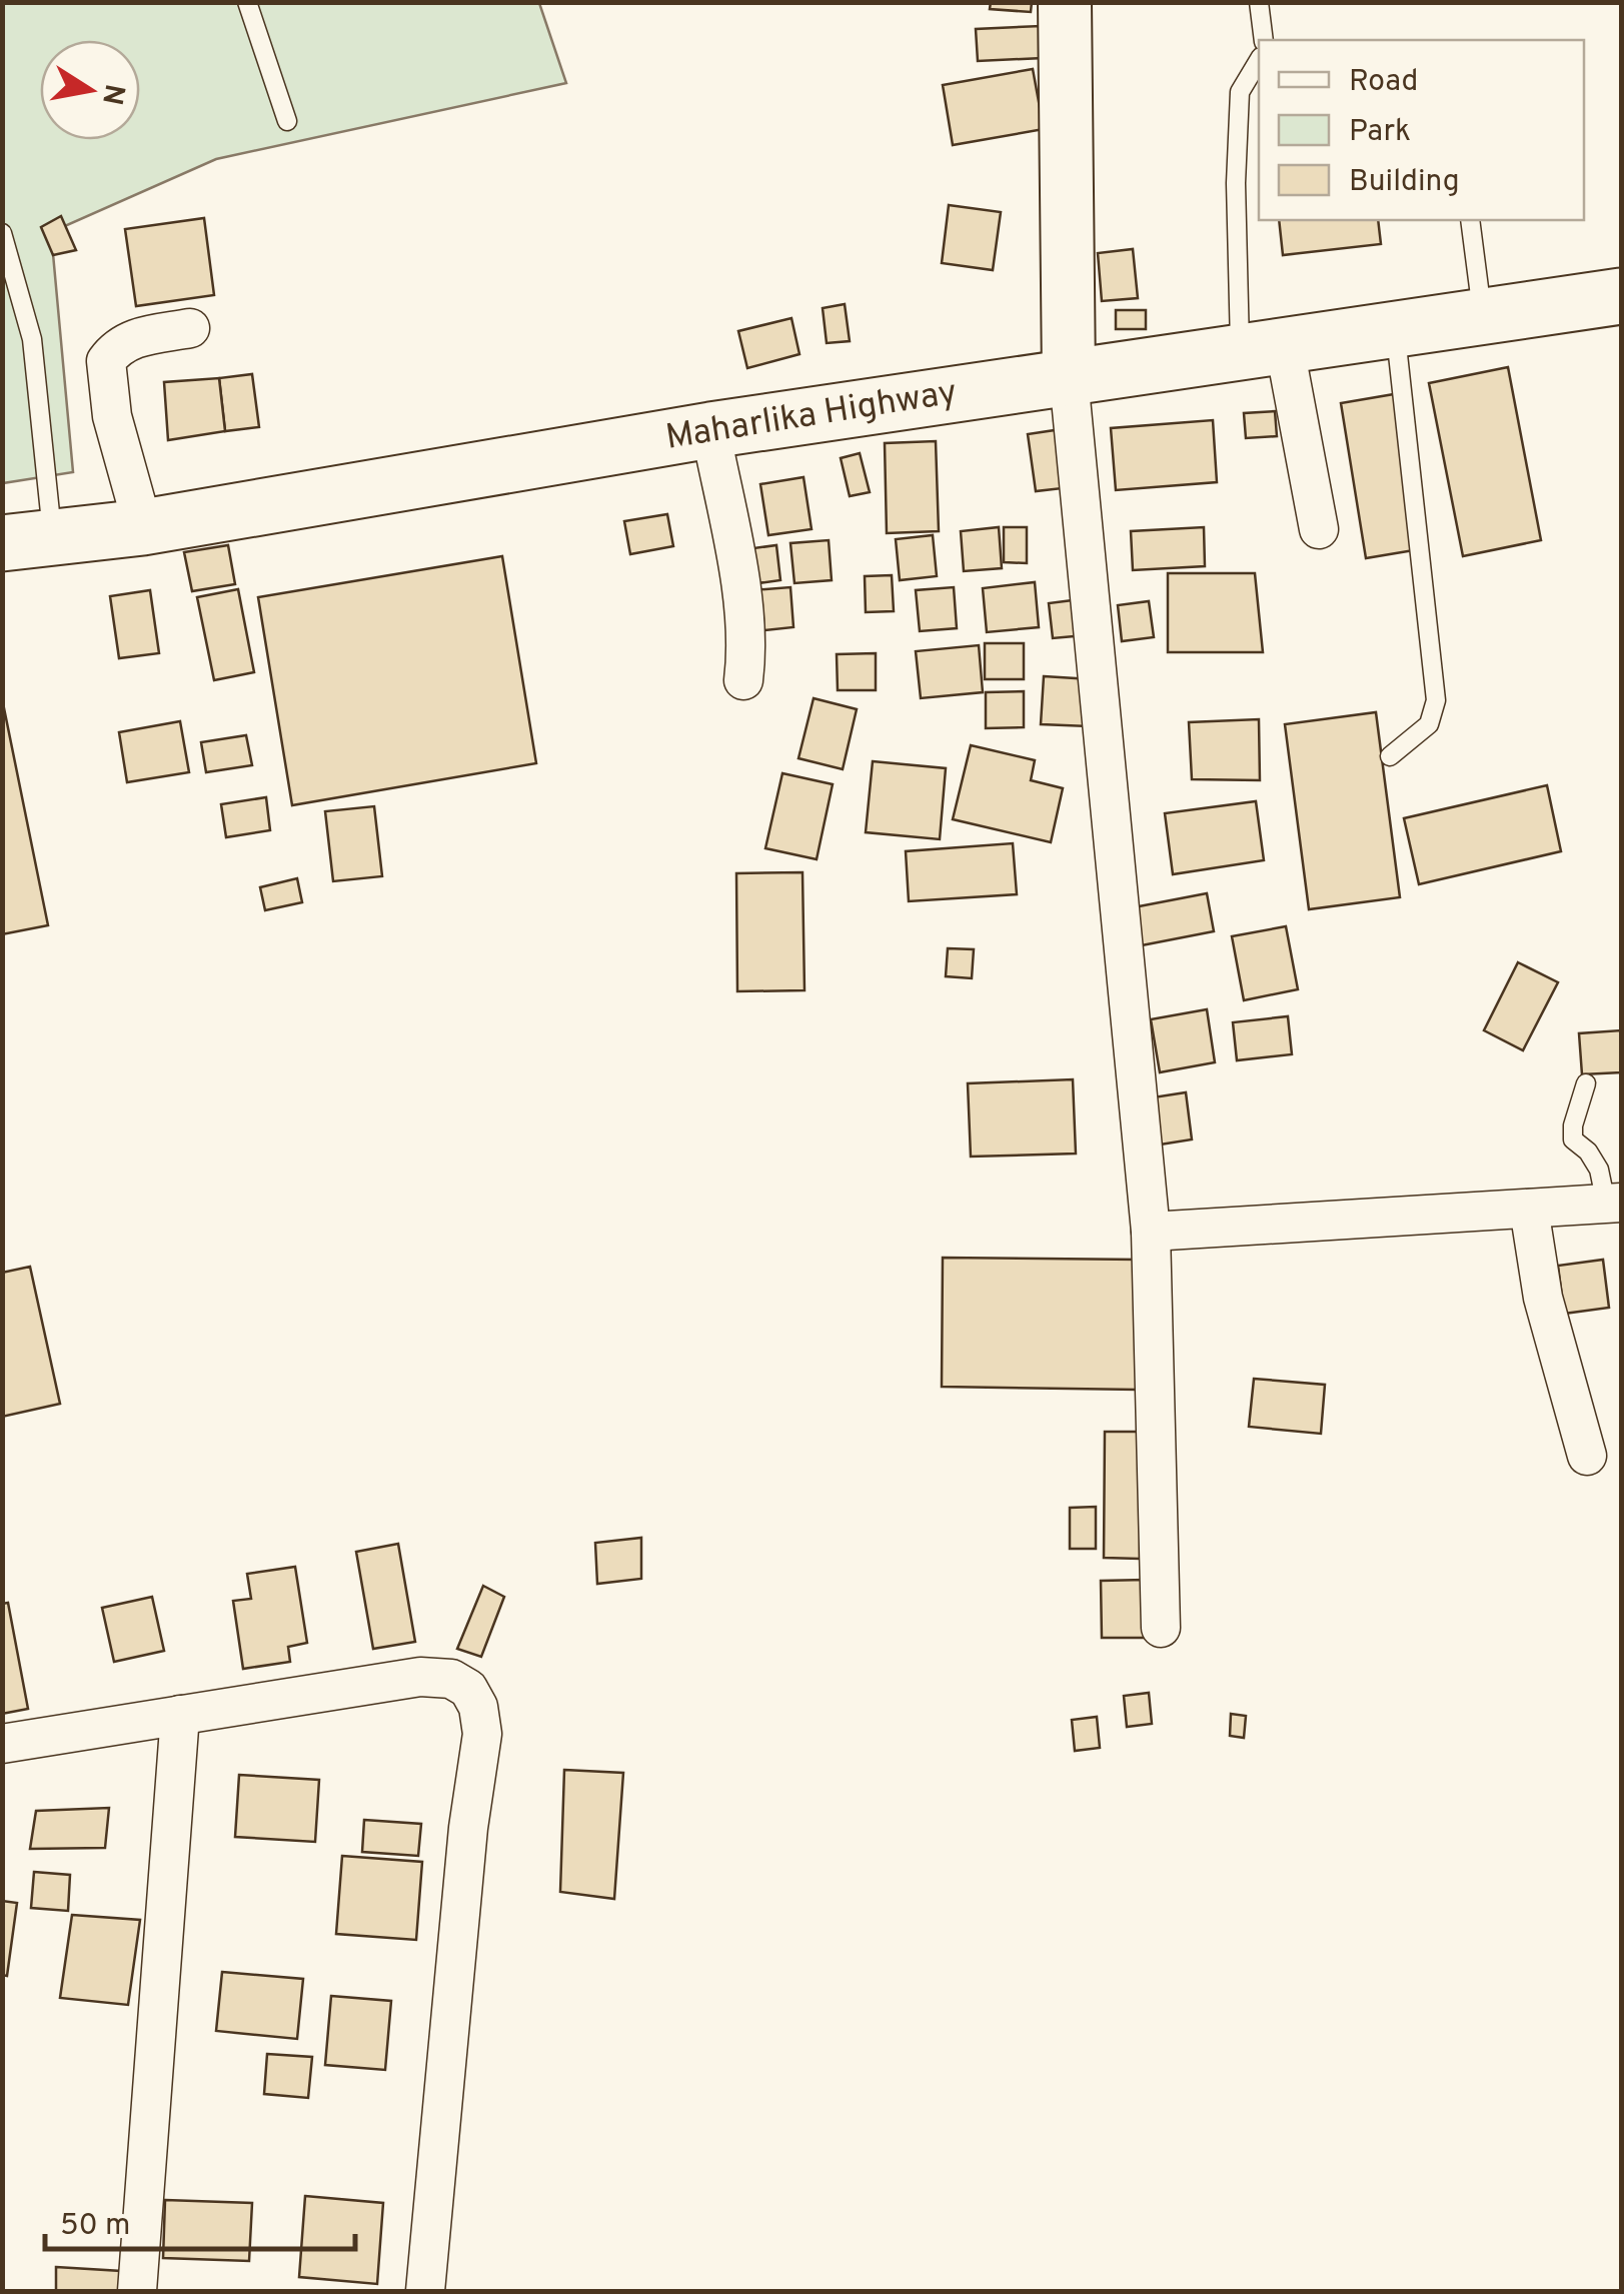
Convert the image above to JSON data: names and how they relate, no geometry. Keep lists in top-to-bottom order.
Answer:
{
  "streets": {
    "highway": ["Maharlika Highway"]
  },
  "legend": ["Road", "Park", "Building"],
  "scale_bar": "50 m",
  "north": "right"
}
